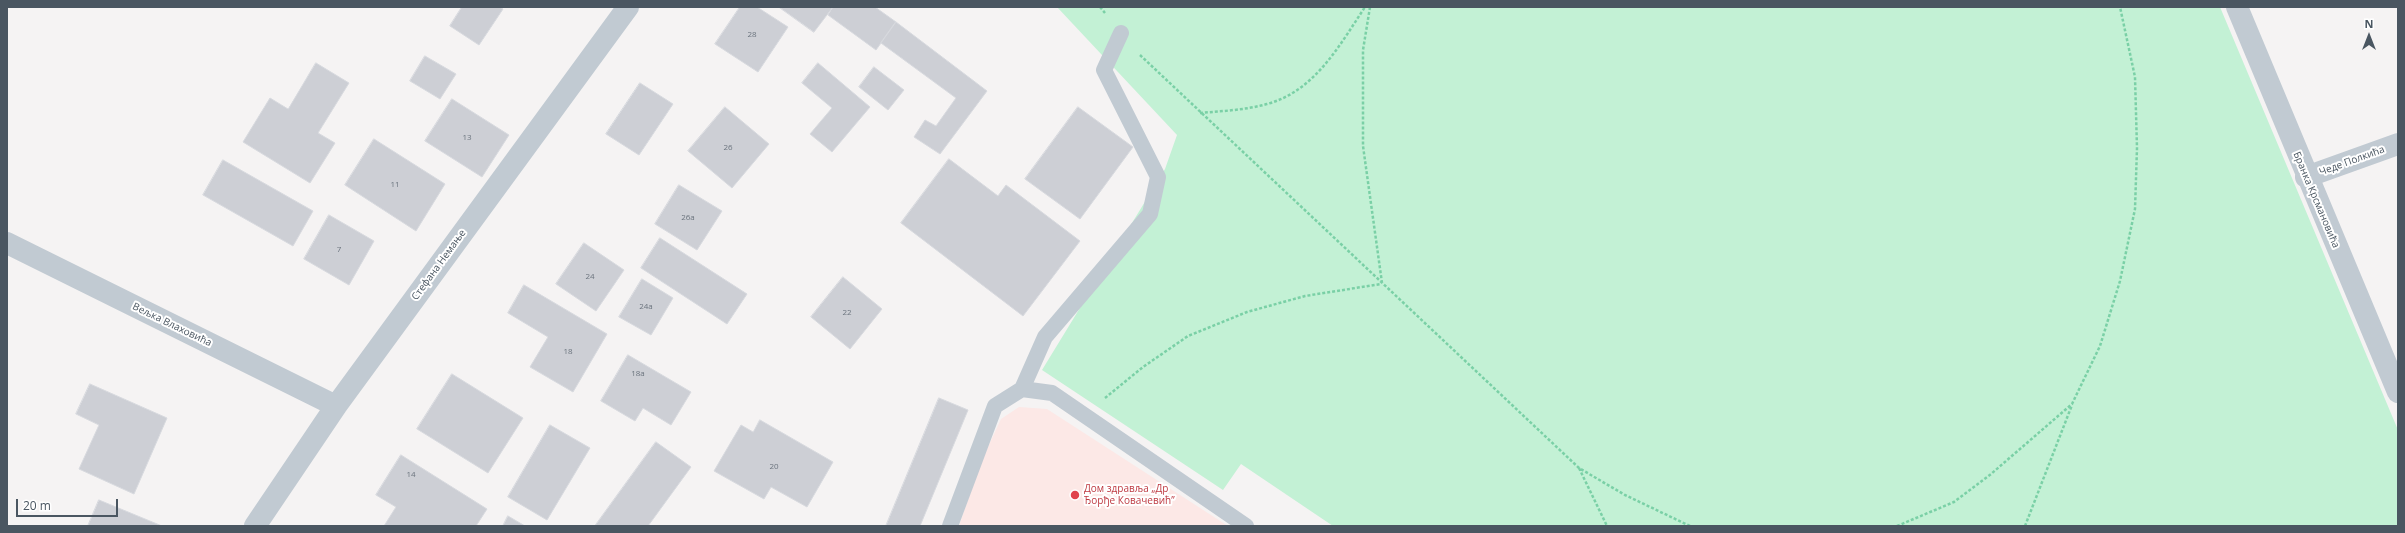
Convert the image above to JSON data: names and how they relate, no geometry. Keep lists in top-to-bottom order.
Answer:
{
  "streets": {
    "street": [
      "Чеде Полкића",
      "Бранка Крсмановића",
      "Стефана Немање",
      "Вељка Влаховића"
    ]
  },
  "crossings": [
    ["Чеде Полкића", "Бранка Крсмановића"],
    ["Стефана Немање", "Вељка Влаховића"]
  ],
  "places": ["Дом здравља „Др Ђорђе Ковачевић”"],
  "house_numbers": [
    "28",
    "13",
    "26",
    "11",
    "26a",
    "7",
    "24",
    "24a",
    "22",
    "18",
    "18a",
    "20",
    "14"
  ],
  "scale_bar": "20 m",
  "north": "top"
}
